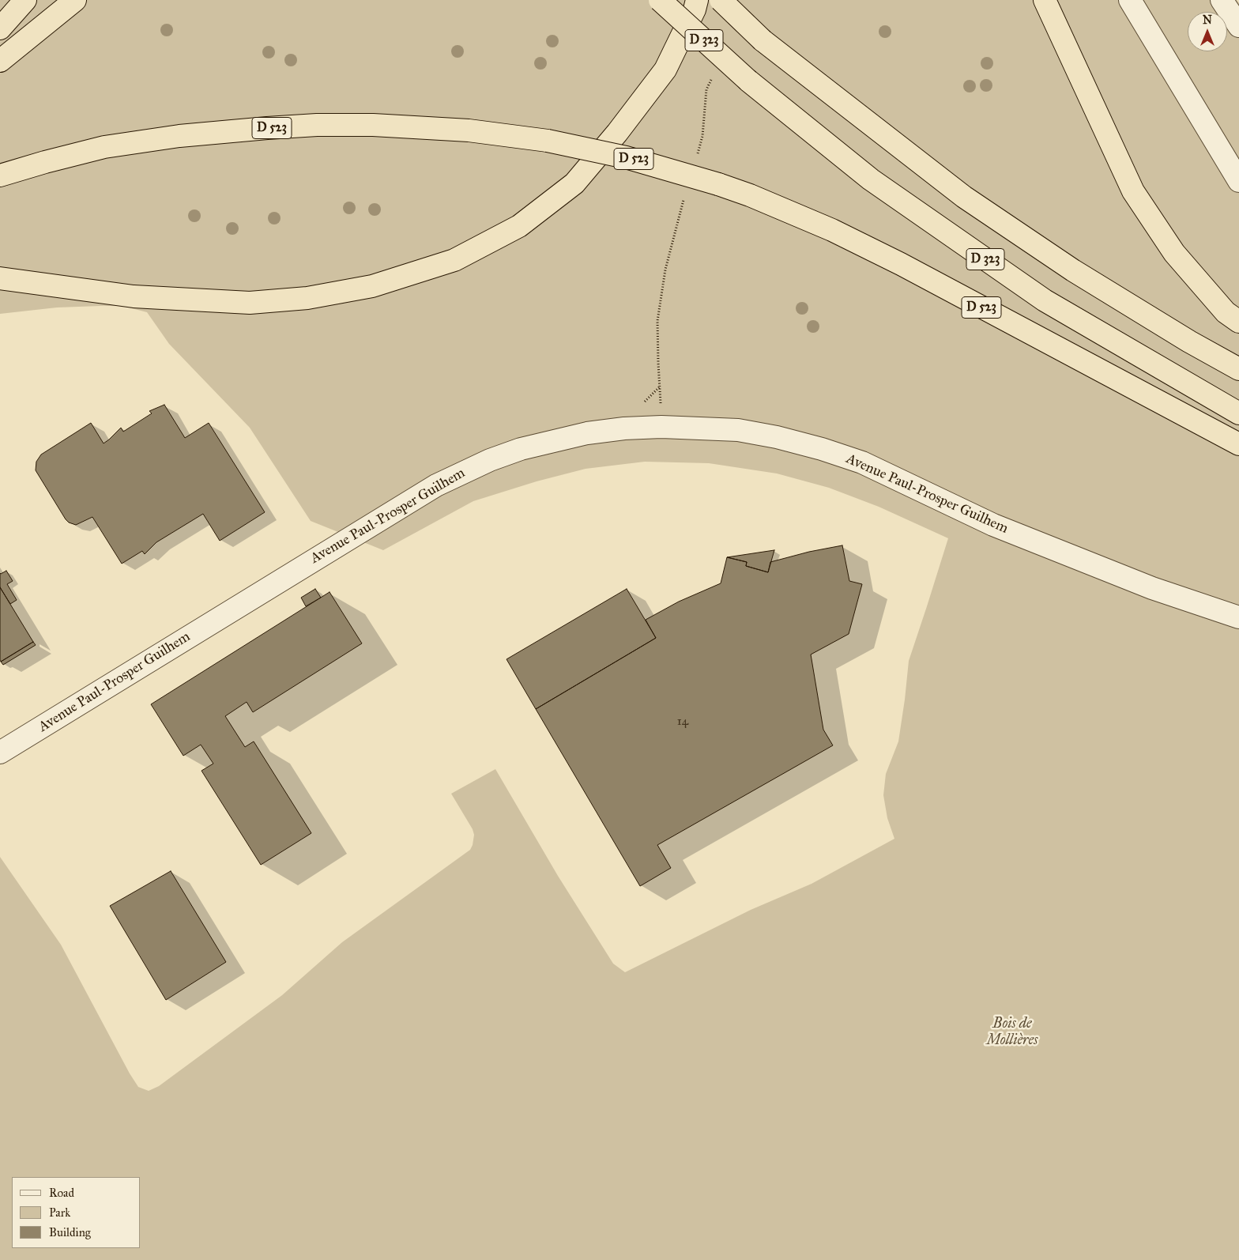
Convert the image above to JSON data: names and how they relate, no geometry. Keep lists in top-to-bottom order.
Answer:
{
  "streets": {
    "highway": ["D 323", "D 523"],
    "street": ["Avenue Paul-Prosper Guilhem"]
  },
  "parks": ["Bois de Mollières"],
  "house_numbers": ["14"],
  "legend": ["Road", "Park", "Building"],
  "north": "top"
}
